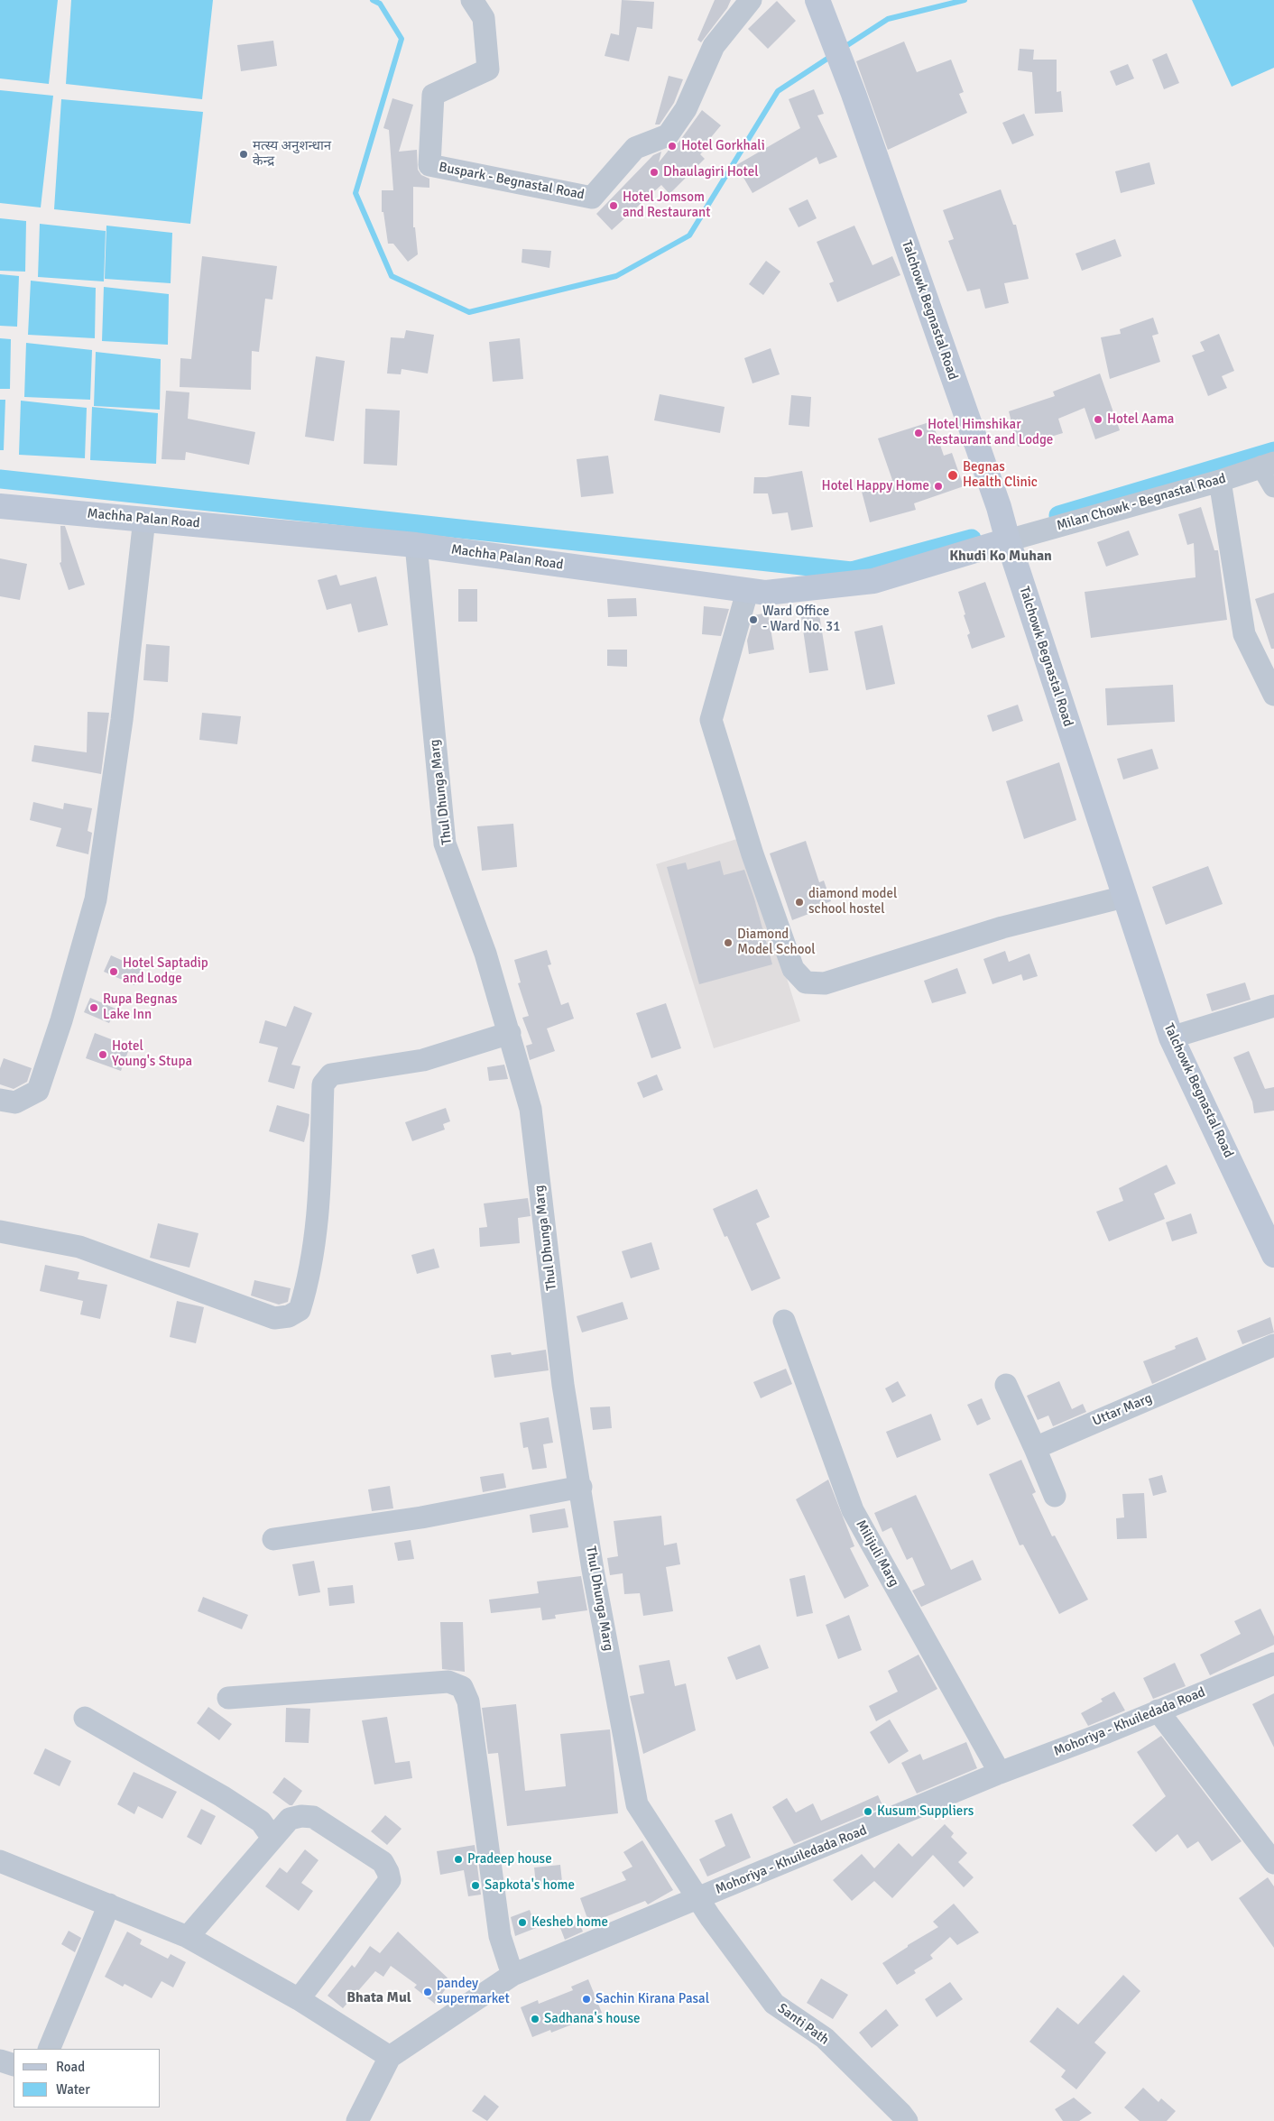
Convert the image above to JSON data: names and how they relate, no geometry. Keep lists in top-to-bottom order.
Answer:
{
  "streets": {
    "main road": ["Talchowk Begnastal Road", "Machha Palan Road"],
    "street": [
      "Buspark - Begnastal Road",
      "Milan Chowk - Begnastal Road",
      "Thul Dhunga Marg",
      "Uttar Marg",
      "Milijuli Marg",
      "Mohoriya - Khuiledada Road",
      "Santi Path"
    ]
  },
  "crossings": [
    ["Talchowk Begnastal Road", "Milan Chowk - Begnastal Road"],
    ["Talchowk Begnastal Road", "Machha Palan Road"],
    ["Milan Chowk - Begnastal Road", "Machha Palan Road"],
    ["Machha Palan Road", "Thul Dhunga Marg"],
    ["Thul Dhunga Marg", "Mohoriya - Khuiledada Road"],
    ["Thul Dhunga Marg", "Santi Path"],
    ["Milijuli Marg", "Mohoriya - Khuiledada Road"]
  ],
  "districts": ["Khudi Ko Muhan", "Bhata Mul"],
  "places": [
    "Hotel Gorkhali",
    "मत्स्य अनुशन्धान केन्द्र",
    "Dhaulagiri Hotel",
    "Hotel Jomsom and Restaurant",
    "Hotel Aama",
    "Hotel Himshikar Restaurant and Lodge",
    "Begnas Health Clinic",
    "Hotel Happy Home",
    "Ward Office - Ward No. 31",
    "diamond model school hostel",
    "Diamond Model School",
    "Hotel Saptadip and Lodge",
    "Rupa Begnas Lake Inn",
    "Hotel Young's Stupa",
    "Kusum Suppliers",
    "Pradeep house",
    "Sapkota's home",
    "Kesheb home",
    "pandey supermarket",
    "Sachin Kirana Pasal",
    "Sadhana's house"
  ],
  "legend": ["Road", "Water"]
}
